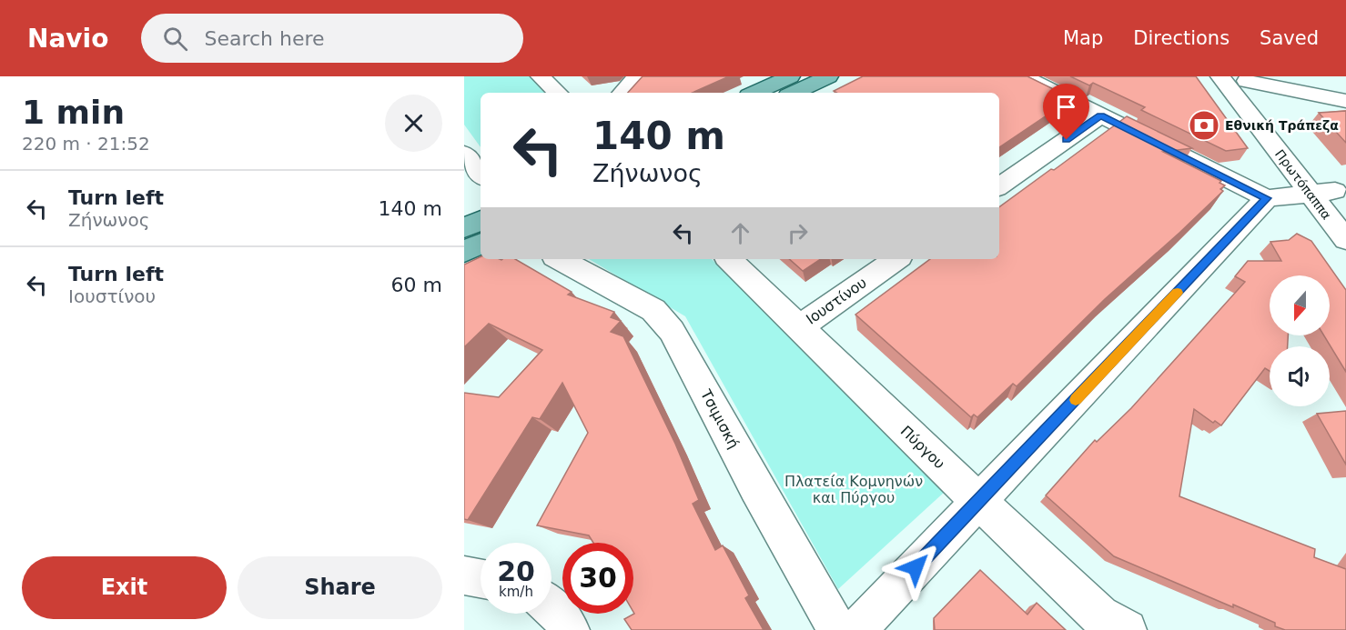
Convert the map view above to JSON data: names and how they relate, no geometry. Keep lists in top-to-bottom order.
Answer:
{
  "streets": {
    "street": [
      "Πρωτόπαππα",
      "Ιουστίνου",
      "Τσιμισκή",
      "Πύργου"
    ]
  },
  "crossings": [
    ["Ιουστίνου", "Πύργου"]
  ],
  "parks": ["Πλατεία Κομνηνών και Πύργου"],
  "places": {
    "bank": ["Εθνική Τράπεζα"]
  },
  "north": "bottom",
  "page": {
    "header": "Navio",
    "search": "Search here",
    "nav": ["Map", "Directions", "Saved"],
    "heading": ["1 min", "220 m · 21:52"],
    "turn": ["140 m", "Ζήνωνος"],
    "list": [
      {
        "name": "Turn left",
        "note": "Ζήνωνος",
        "value": "140 m"
      },
      {
        "name": "Turn left",
        "note": "Ιουστίνου",
        "value": "60 m"
      }
    ],
    "speed": "20 km/h",
    "limit": "30",
    "buttons": ["Exit", "Share"]
  }
}
